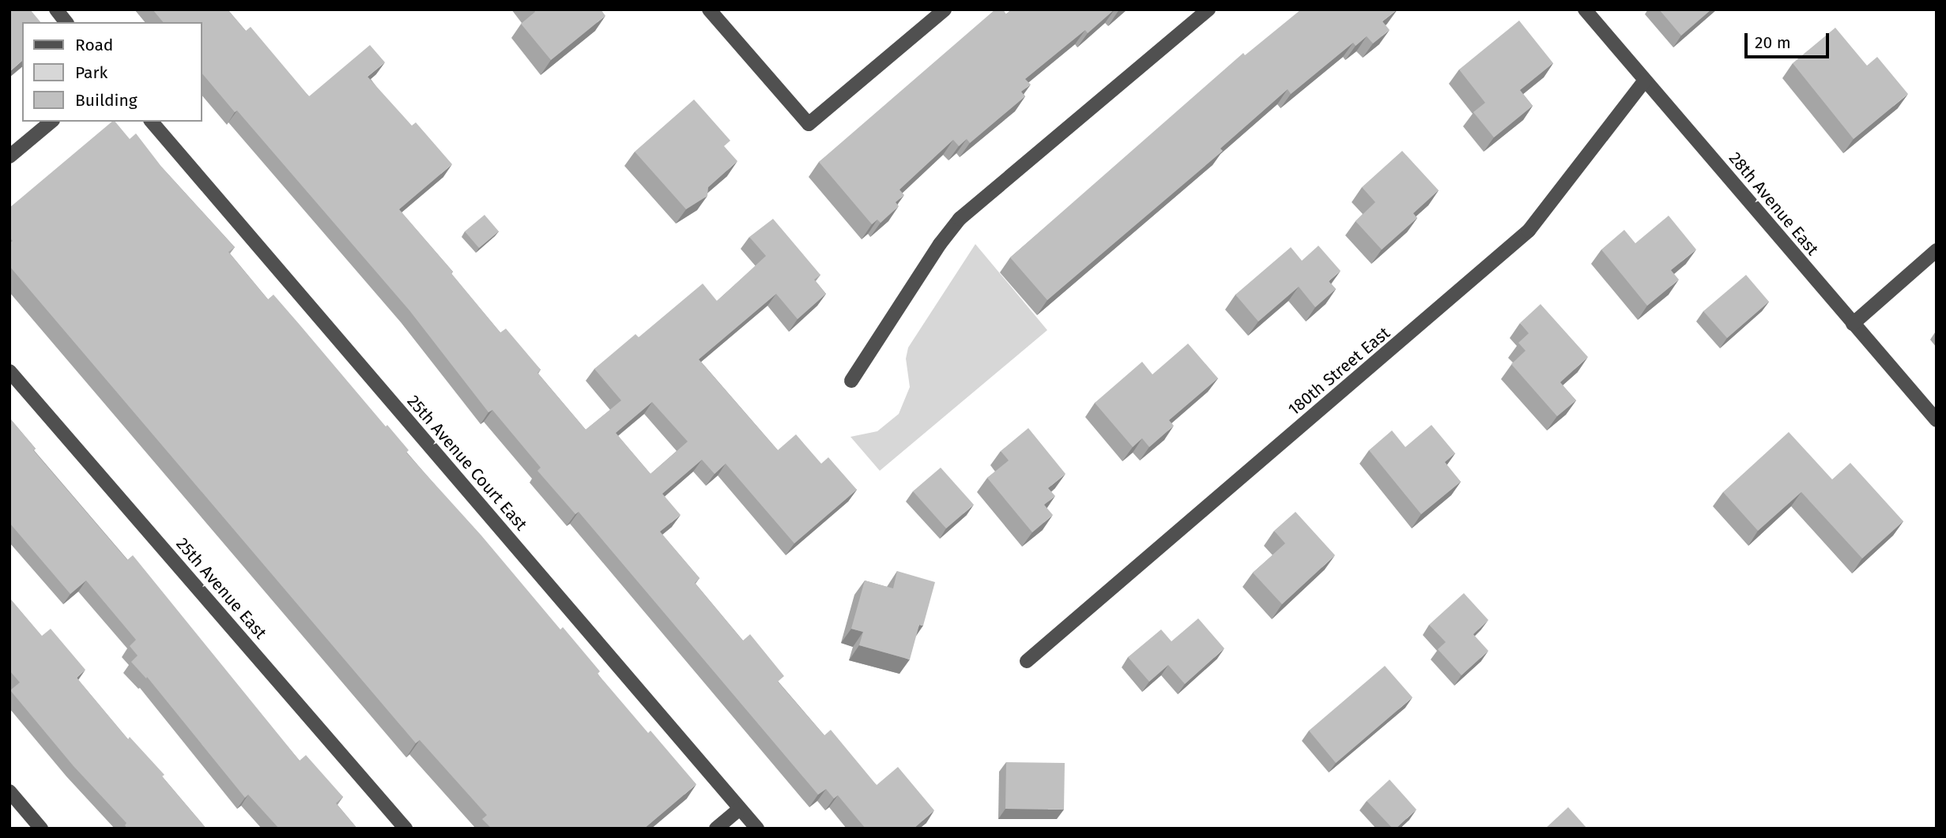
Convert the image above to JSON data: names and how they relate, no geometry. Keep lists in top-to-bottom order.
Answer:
{
  "streets": {
    "street": [
      "28th Avenue East",
      "180th Street East",
      "25th Avenue Court East",
      "25th Avenue East"
    ]
  },
  "crossings": [
    ["28th Avenue East", "180th Street East"]
  ],
  "legend": ["Road", "Park", "Building"],
  "scale_bar": "20 m"
}
